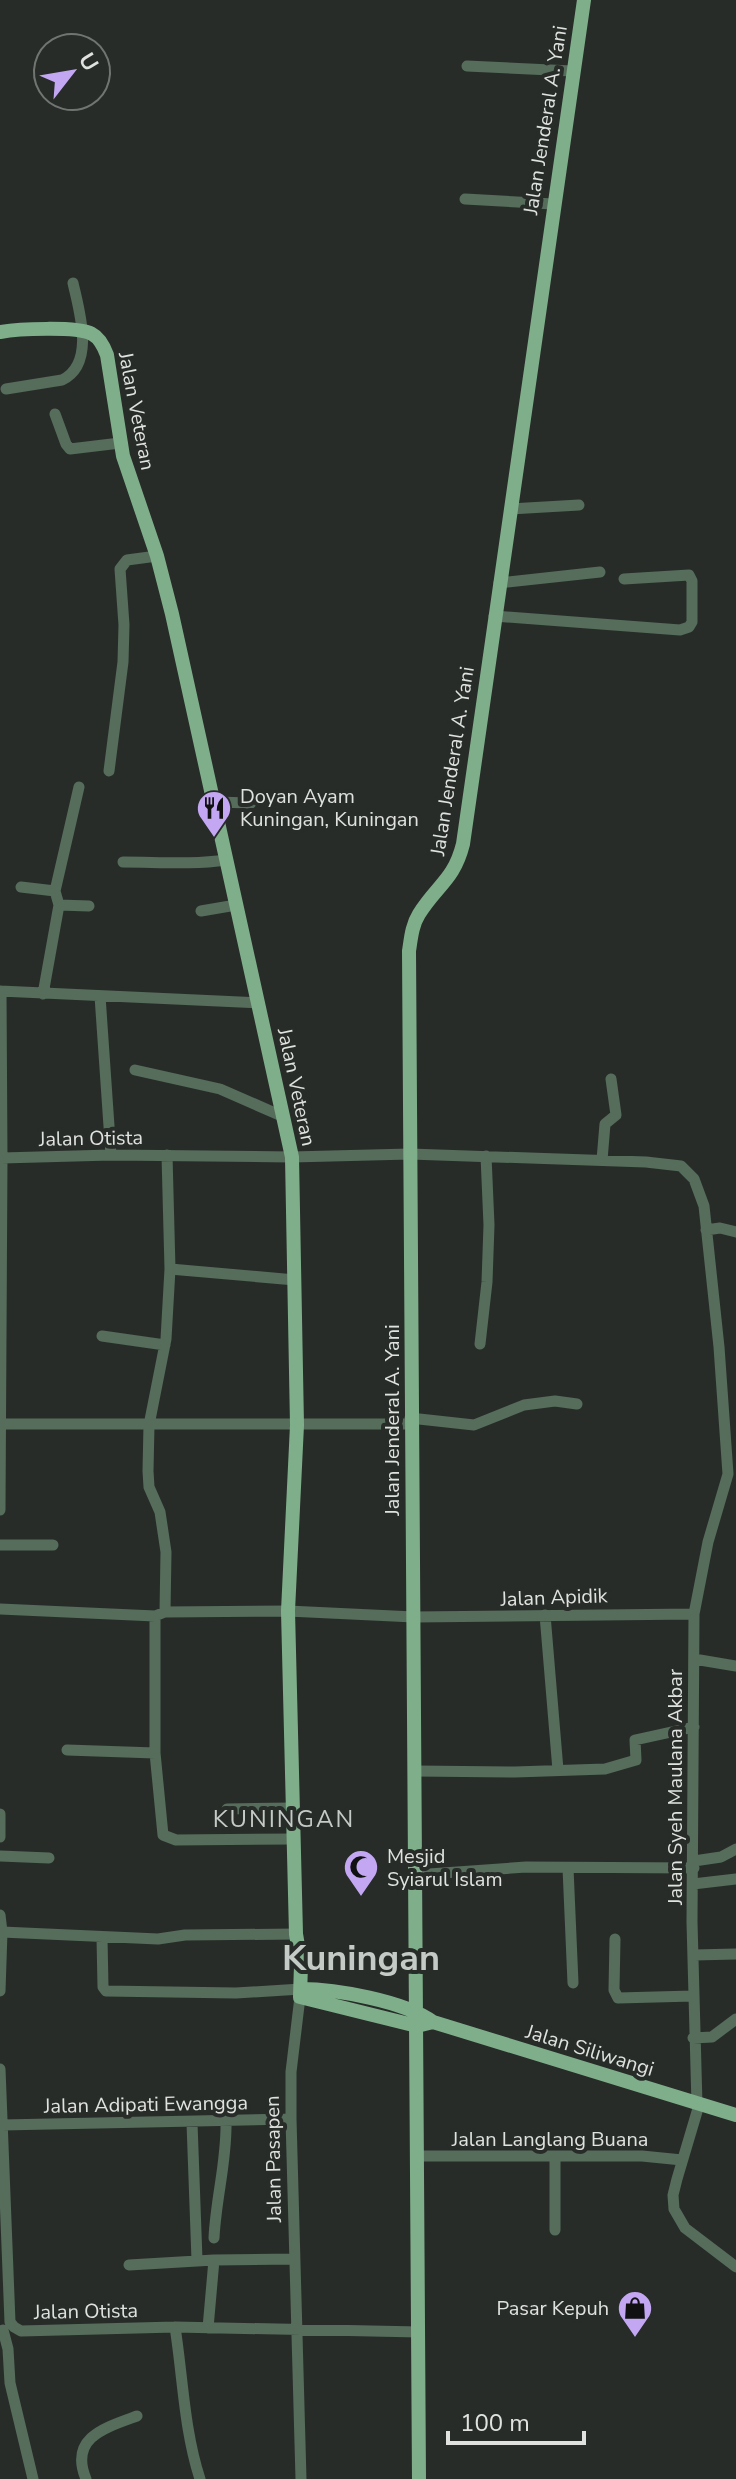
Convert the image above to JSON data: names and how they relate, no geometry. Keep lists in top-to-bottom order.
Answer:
{
  "streets": {
    "main road": ["Jalan Jenderal A. Yani", "Jalan Veteran", "Jalan Siliwangi"],
    "street": [
      "Jalan Otista",
      "Jalan Apidik",
      "Jalan Syeh Maulana Akbar",
      "Jalan Adipati Ewangga",
      "Jalan Langlang Buana",
      "Jalan Pasapen"
    ]
  },
  "crossings": [
    ["Jalan Jenderal A. Yani", "Jalan Otista"],
    ["Jalan Jenderal A. Yani", "Jalan Apidik"],
    ["Jalan Jenderal A. Yani", "Jalan Siliwangi"],
    ["Jalan Jenderal A. Yani", "Jalan Langlang Buana"],
    ["Jalan Veteran", "Jalan Otista"],
    ["Jalan Veteran", "Jalan Apidik"],
    ["Jalan Veteran", "Jalan Siliwangi"],
    ["Jalan Veteran", "Jalan Pasapen"],
    ["Jalan Otista", "Jalan Syeh Maulana Akbar"],
    ["Jalan Otista", "Jalan Adipati Ewangga"],
    ["Jalan Otista", "Jalan Pasapen"],
    ["Jalan Apidik", "Jalan Syeh Maulana Akbar"],
    ["Jalan Syeh Maulana Akbar", "Jalan Siliwangi"],
    ["Jalan Siliwangi", "Jalan Pasapen"],
    ["Jalan Adipati Ewangga", "Jalan Pasapen"]
  ],
  "districts": ["KUNINGAN", "Kuningan"],
  "places": {
    "restaurant": ["Doyan Ayam Kuningan, Kuningan"],
    "mosque": ["Mesjid Syiarul Islam"],
    "shop": ["Pasar Kepuh"]
  },
  "scale_bar": "100 m",
  "north": "top right"
}
